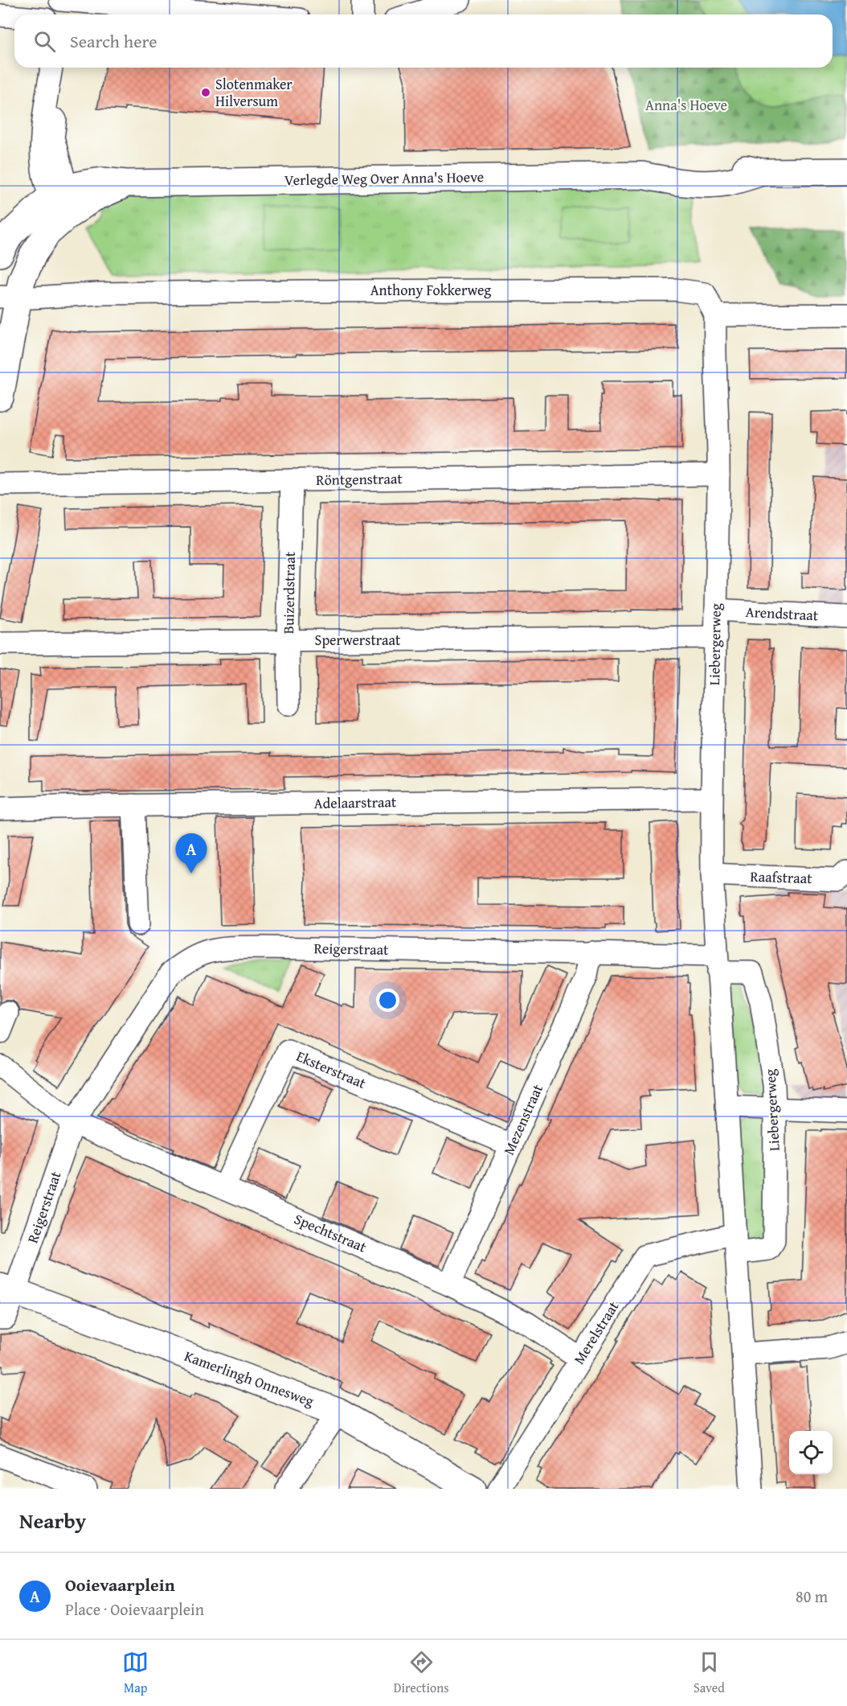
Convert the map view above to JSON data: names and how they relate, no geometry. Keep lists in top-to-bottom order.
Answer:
{
  "streets": {
    "main road": ["Verlegde Weg Over Anna's Hoeve", "Kamerlingh Onnesweg"],
    "street": [
      "Anthony Fokkerweg",
      "Röntgenstraat",
      "Buizerdstraat",
      "Arendstraat",
      "Sperwerstraat",
      "Liebergerweg",
      "Adelaarstraat",
      "Raafstraat",
      "Reigerstraat",
      "Eksterstraat",
      "Mezenstraat",
      "Spechtstraat",
      "Merelstraat"
    ]
  },
  "crossings": [
    ["Verlegde Weg Over Anna's Hoeve", "Anthony Fokkerweg"],
    ["Anthony Fokkerweg", "Liebergerweg"],
    ["Röntgenstraat", "Buizerdstraat"],
    ["Röntgenstraat", "Liebergerweg"],
    ["Buizerdstraat", "Sperwerstraat"],
    ["Arendstraat", "Liebergerweg"],
    ["Sperwerstraat", "Liebergerweg"],
    ["Liebergerweg", "Adelaarstraat"],
    ["Liebergerweg", "Raafstraat"],
    ["Liebergerweg", "Reigerstraat"],
    ["Liebergerweg", "Merelstraat"],
    ["Reigerstraat", "Mezenstraat"],
    ["Reigerstraat", "Spechtstraat"],
    ["Reigerstraat", "Kamerlingh Onnesweg"],
    ["Eksterstraat", "Mezenstraat"],
    ["Eksterstraat", "Spechtstraat"],
    ["Mezenstraat", "Spechtstraat"],
    ["Spechtstraat", "Merelstraat"]
  ],
  "parks": ["Anna's Hoeve"],
  "places": ["Slotenmaker Hilversum"],
  "page": {
    "search": "Search here",
    "pins": "A",
    "heading": "Nearby",
    "list": [
      {
        "mark": "A",
        "name": "Ooievaarplein",
        "note": "Place · Ooievaarplein",
        "value": "80 m"
      }
    ],
    "nav": ["Map", "Directions", "Saved"]
  }
}
